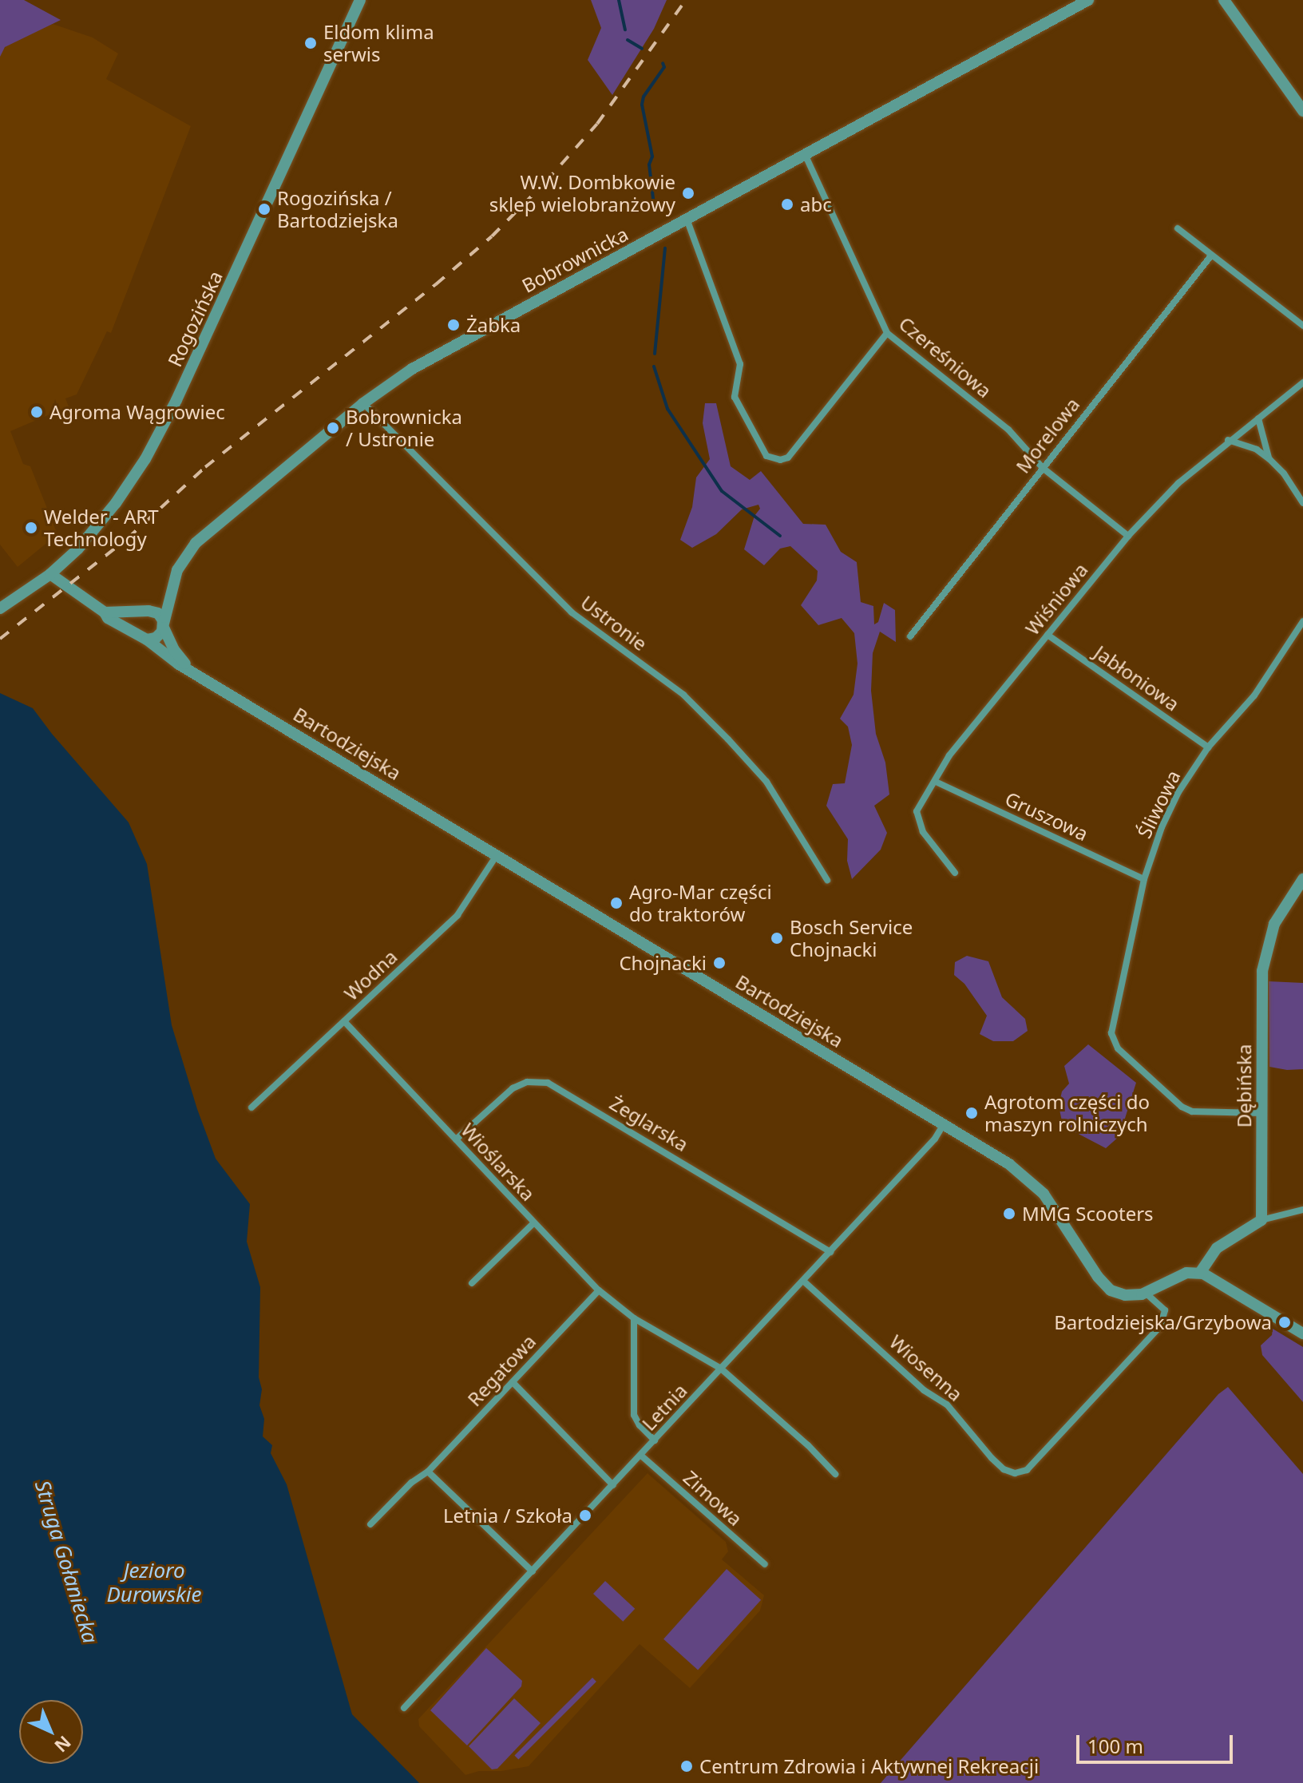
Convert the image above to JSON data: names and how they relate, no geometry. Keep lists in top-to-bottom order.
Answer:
{
  "streets": {
    "street": [
      "Bobrownicka",
      "Rogozińska",
      "Czereśniowa",
      "Morelowa",
      "Wiśniowa",
      "Ustronie",
      "Jabłoniowa",
      "Bartodziejska",
      "Śliwowa",
      "Gruszowa",
      "Wodna",
      "Dębińska",
      "Żeglarska",
      "Wioślarska",
      "Wiosenna",
      "Regatowa",
      "Letnia",
      "Zimowa"
    ]
  },
  "crossings": [
    ["Bobrownicka", "Czereśniowa"],
    ["Bobrownicka", "Ustronie"],
    ["Bobrownicka", "Bartodziejska"],
    ["Rogozińska", "Bartodziejska"],
    ["Czereśniowa", "Morelowa"],
    ["Czereśniowa", "Wiśniowa"],
    ["Wiśniowa", "Jabłoniowa"],
    ["Wiśniowa", "Gruszowa"],
    ["Jabłoniowa", "Śliwowa"],
    ["Bartodziejska", "Wodna"],
    ["Bartodziejska", "Wiosenna"],
    ["Bartodziejska", "Letnia"],
    ["Śliwowa", "Gruszowa"],
    ["Śliwowa", "Dębińska"],
    ["Wodna", "Wioślarska"],
    ["Żeglarska", "Wioślarska"],
    ["Żeglarska", "Letnia"],
    ["Wioślarska", "Regatowa"],
    ["Wioślarska", "Letnia"],
    ["Wiosenna", "Letnia"],
    ["Letnia", "Zimowa"]
  ],
  "water": ["Struga Gołaniecka", "Jezioro Durowskie"],
  "places": [
    "Eldom klima serwis",
    "W.W. Dombkowie sklep wielobranżowy",
    "abc",
    "Rogozińska / Bartodziejska",
    "Żabka",
    "Agroma Wągrowiec",
    "Bobrownicka / Ustronie",
    "Welder - ART Technology",
    "Agro-Mar części do traktorów",
    "Bosch Service Chojnacki",
    "Chojnacki",
    "Agrotom części do maszyn rolniczych",
    "MMG Scooters",
    "Bartodziejska/Grzybowa",
    "Letnia / Szkoła",
    "Centrum Zdrowia i Aktywnej Rekreacji"
  ],
  "scale_bar": "100 m",
  "north": "bottom right"
}
